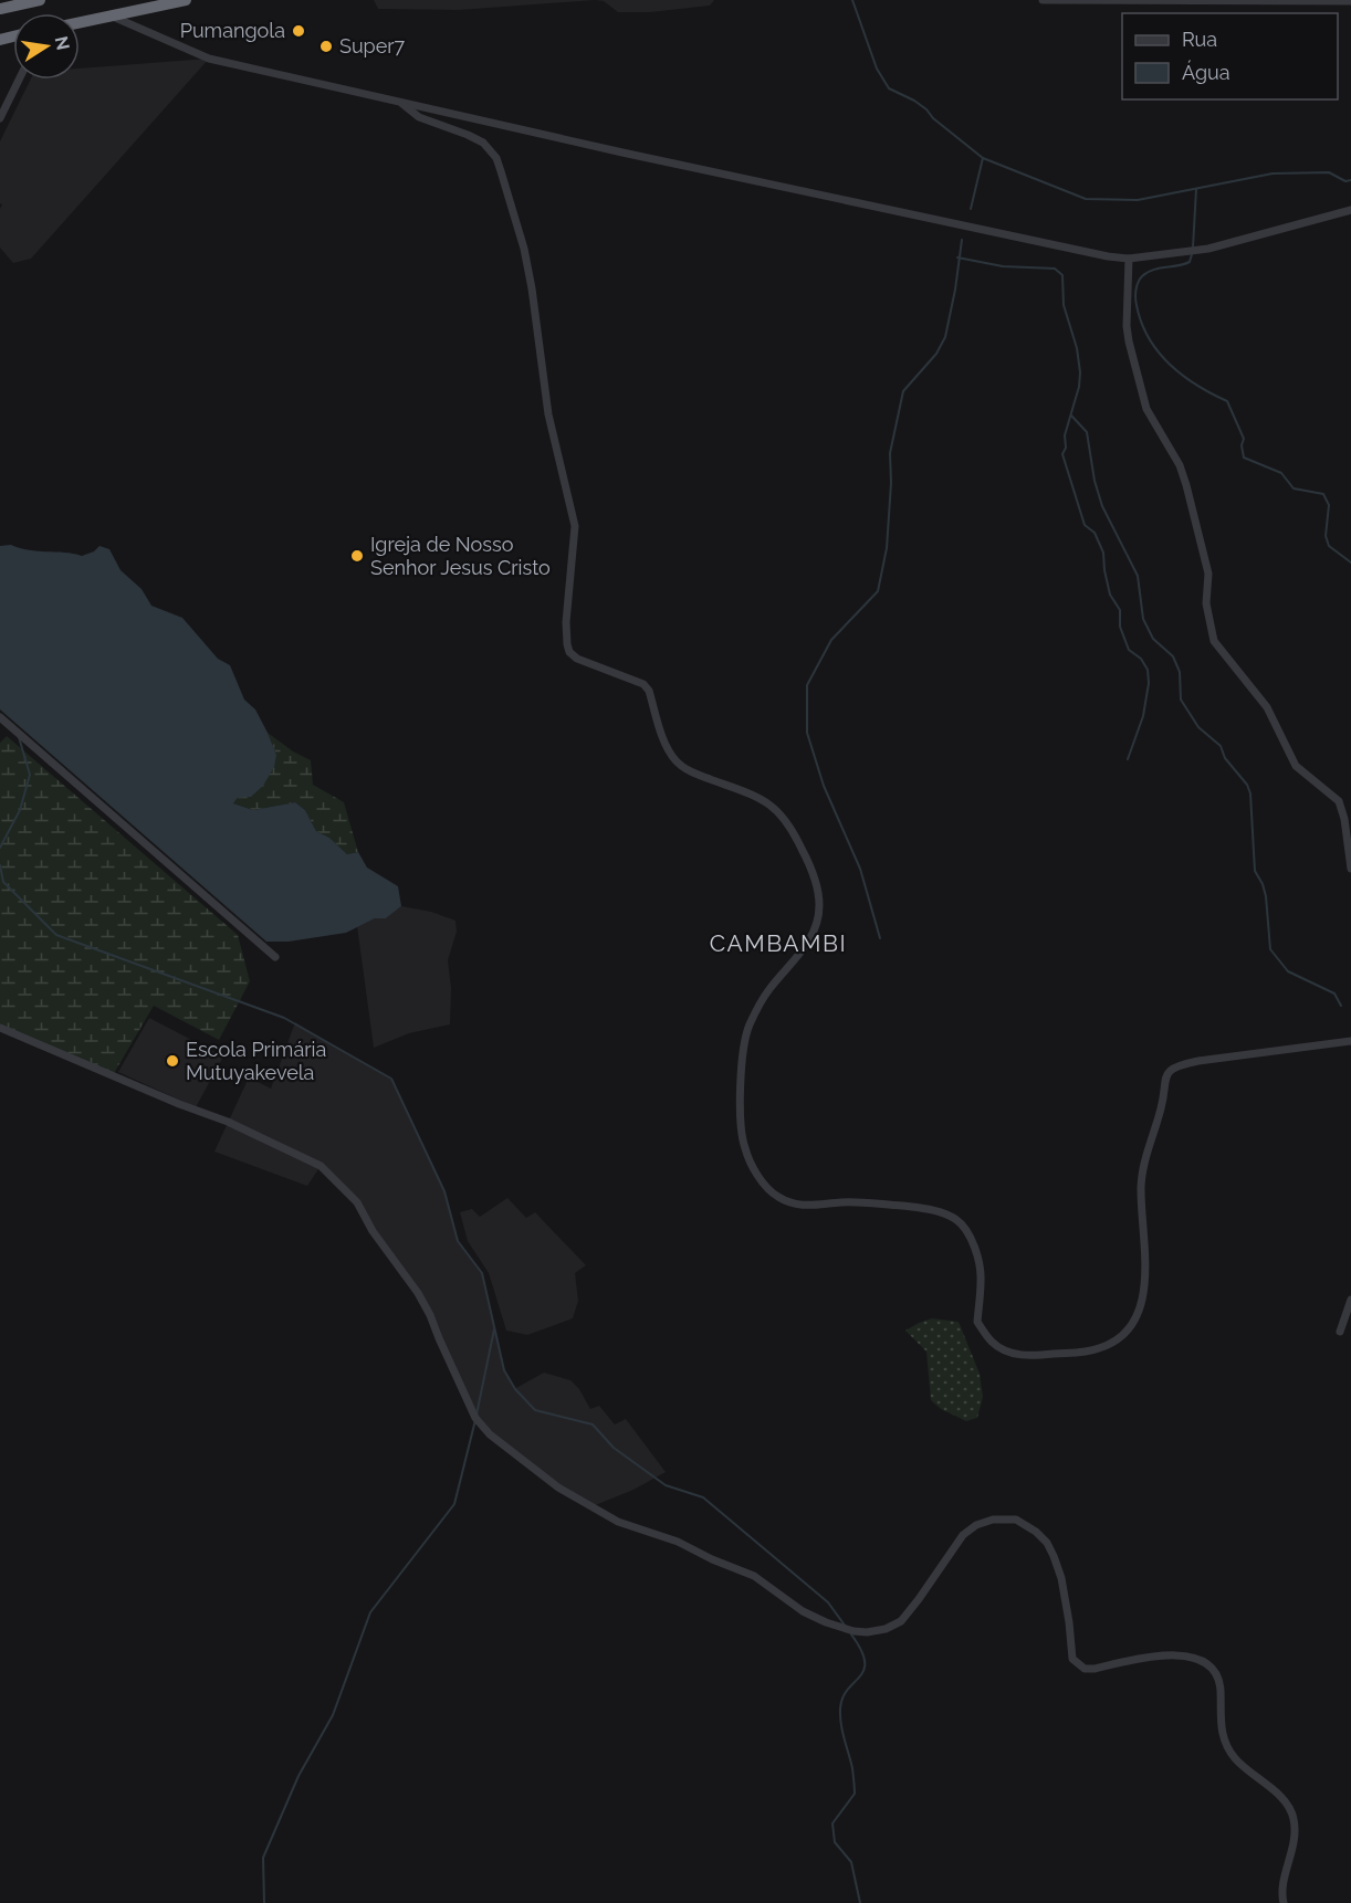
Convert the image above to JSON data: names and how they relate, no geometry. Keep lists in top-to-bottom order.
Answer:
{
  "districts": ["CAMBAMBI"],
  "places": [
    "Pumangola",
    "Super7",
    "Igreja de Nosso Senhor Jesus Cristo",
    "Escola Primária Mutuyakevela"
  ],
  "legend": ["Rua", "Água"],
  "north": "right"
}
